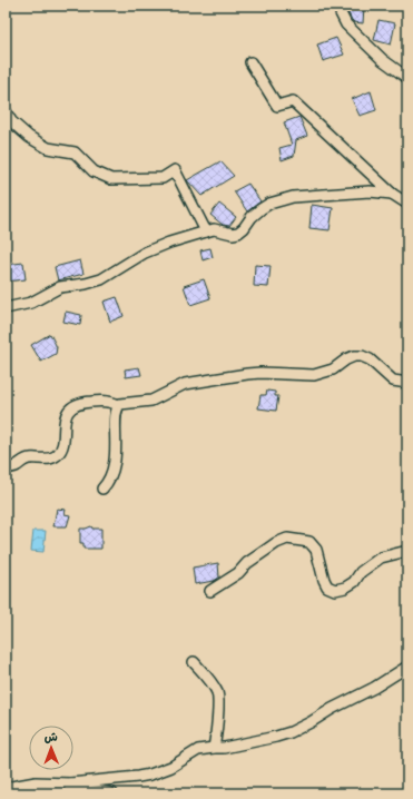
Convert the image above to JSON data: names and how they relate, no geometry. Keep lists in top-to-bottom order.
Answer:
{
  "north": "top"
}
